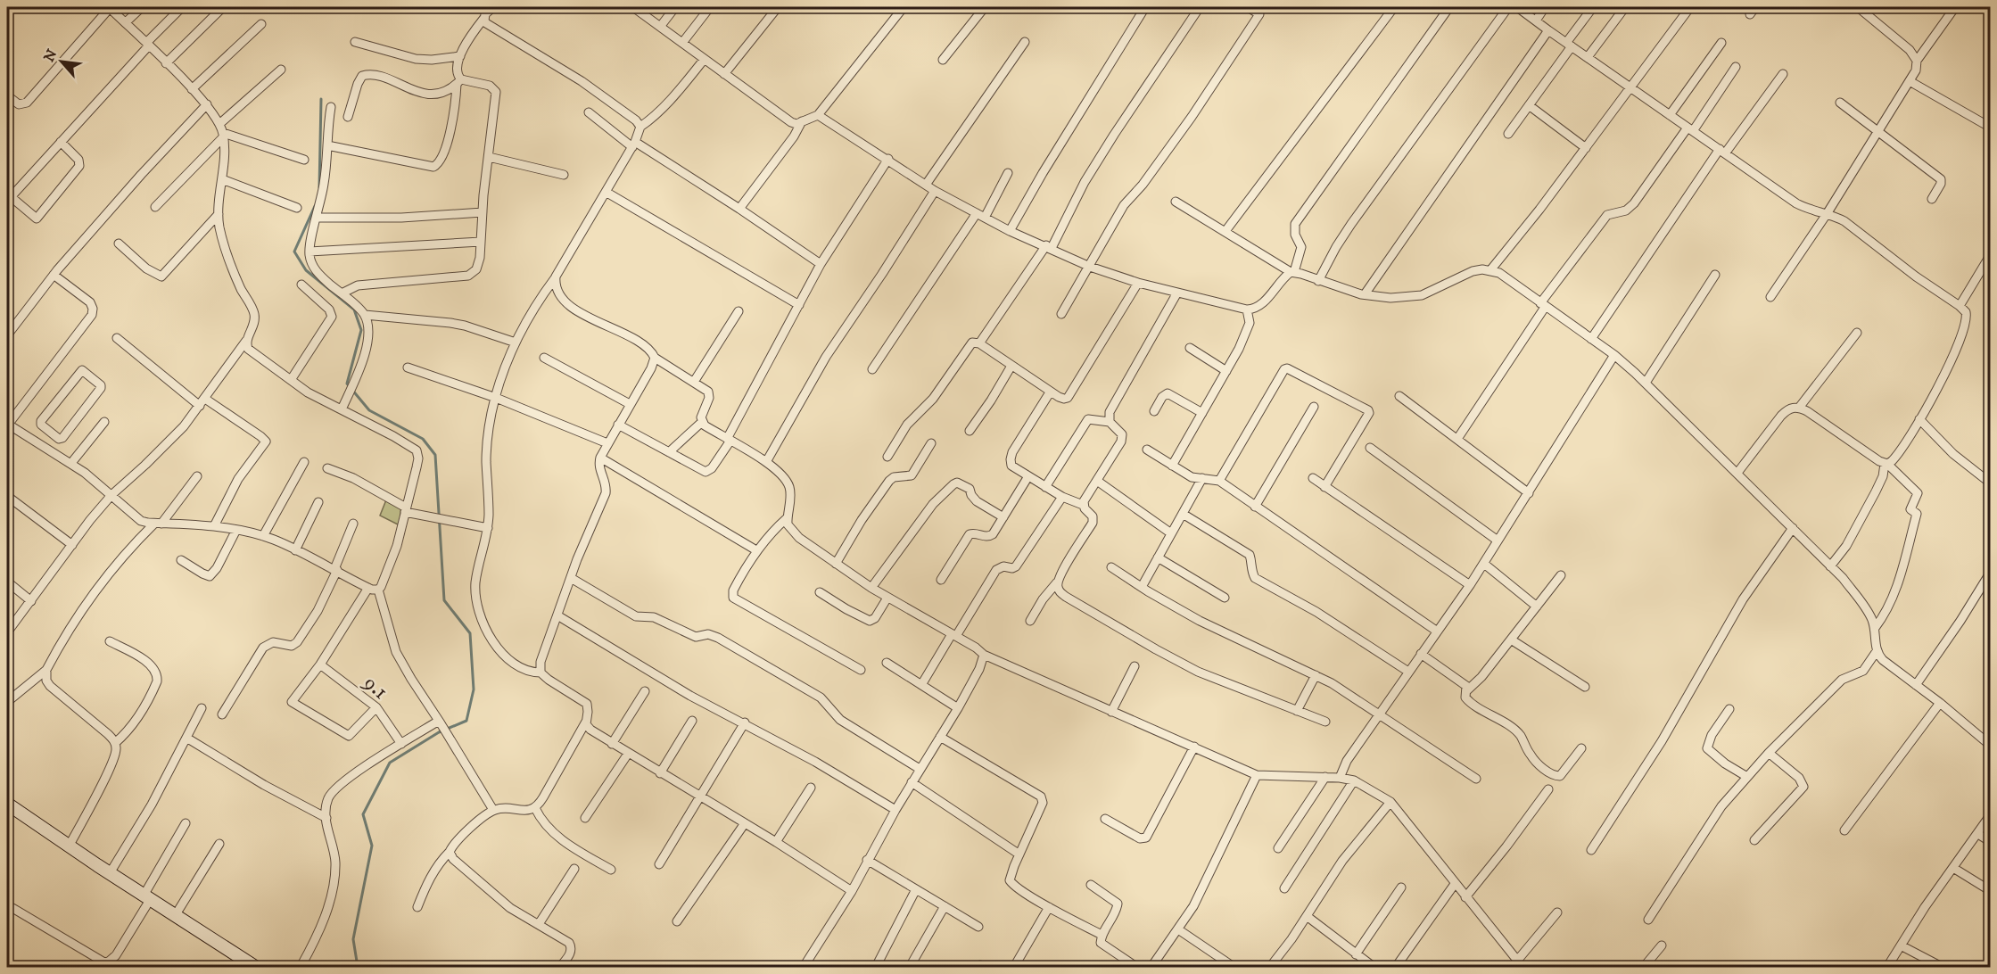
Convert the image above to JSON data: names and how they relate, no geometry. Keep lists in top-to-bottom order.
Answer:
{
  "streets": {
    "street": ["9.1"]
  },
  "north": "top left"
}
